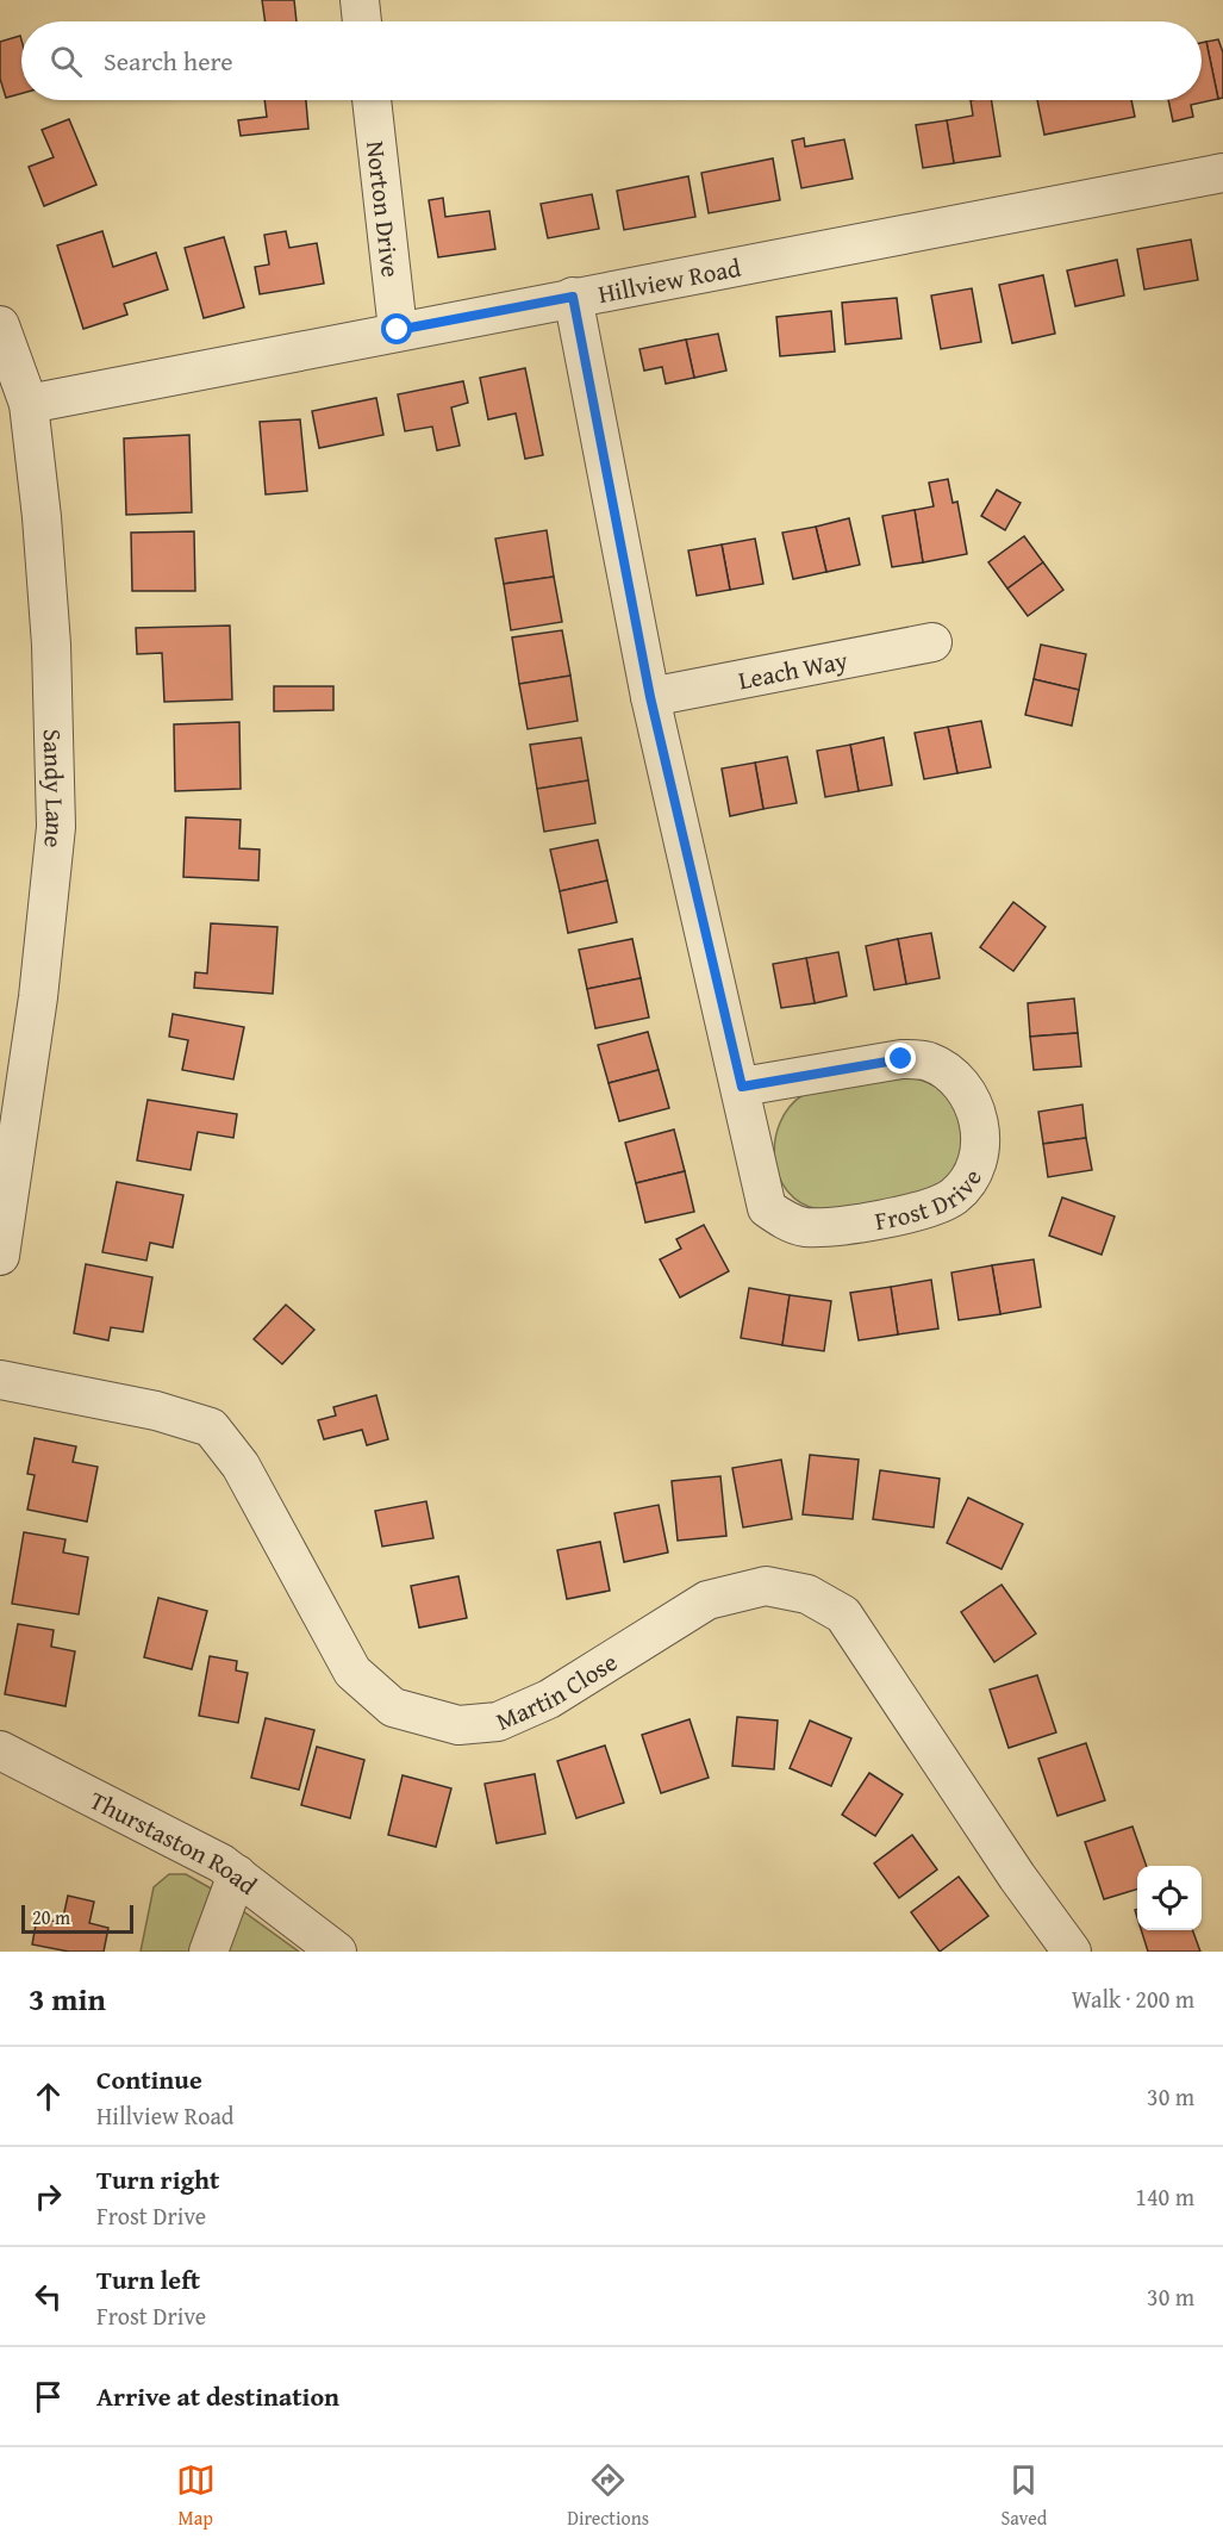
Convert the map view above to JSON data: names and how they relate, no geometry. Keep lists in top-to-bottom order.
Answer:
{
  "streets": {
    "street": [
      "Norton Drive",
      "Hillview Road",
      "Leach Way",
      "Sandy Lane",
      "Frost Drive",
      "Martin Close",
      "Thurstaston Road"
    ]
  },
  "crossings": [
    ["Norton Drive", "Hillview Road"],
    ["Hillview Road", "Sandy Lane"],
    ["Hillview Road", "Frost Drive"],
    ["Leach Way", "Frost Drive"]
  ],
  "scale_bar": "20 m",
  "page": {
    "search": "Search here",
    "scale": "20 m",
    "heading": ["3 min", "Walk · 200 m"],
    "list": [
      ["Continue", "Hillview Road", "30 m"],
      ["Turn right", "Frost Drive", "140 m"],
      ["Turn left", "Frost Drive", "30 m"],
      "Arrive at destination"
    ],
    "nav": ["Map", "Directions", "Saved"]
  }
}
